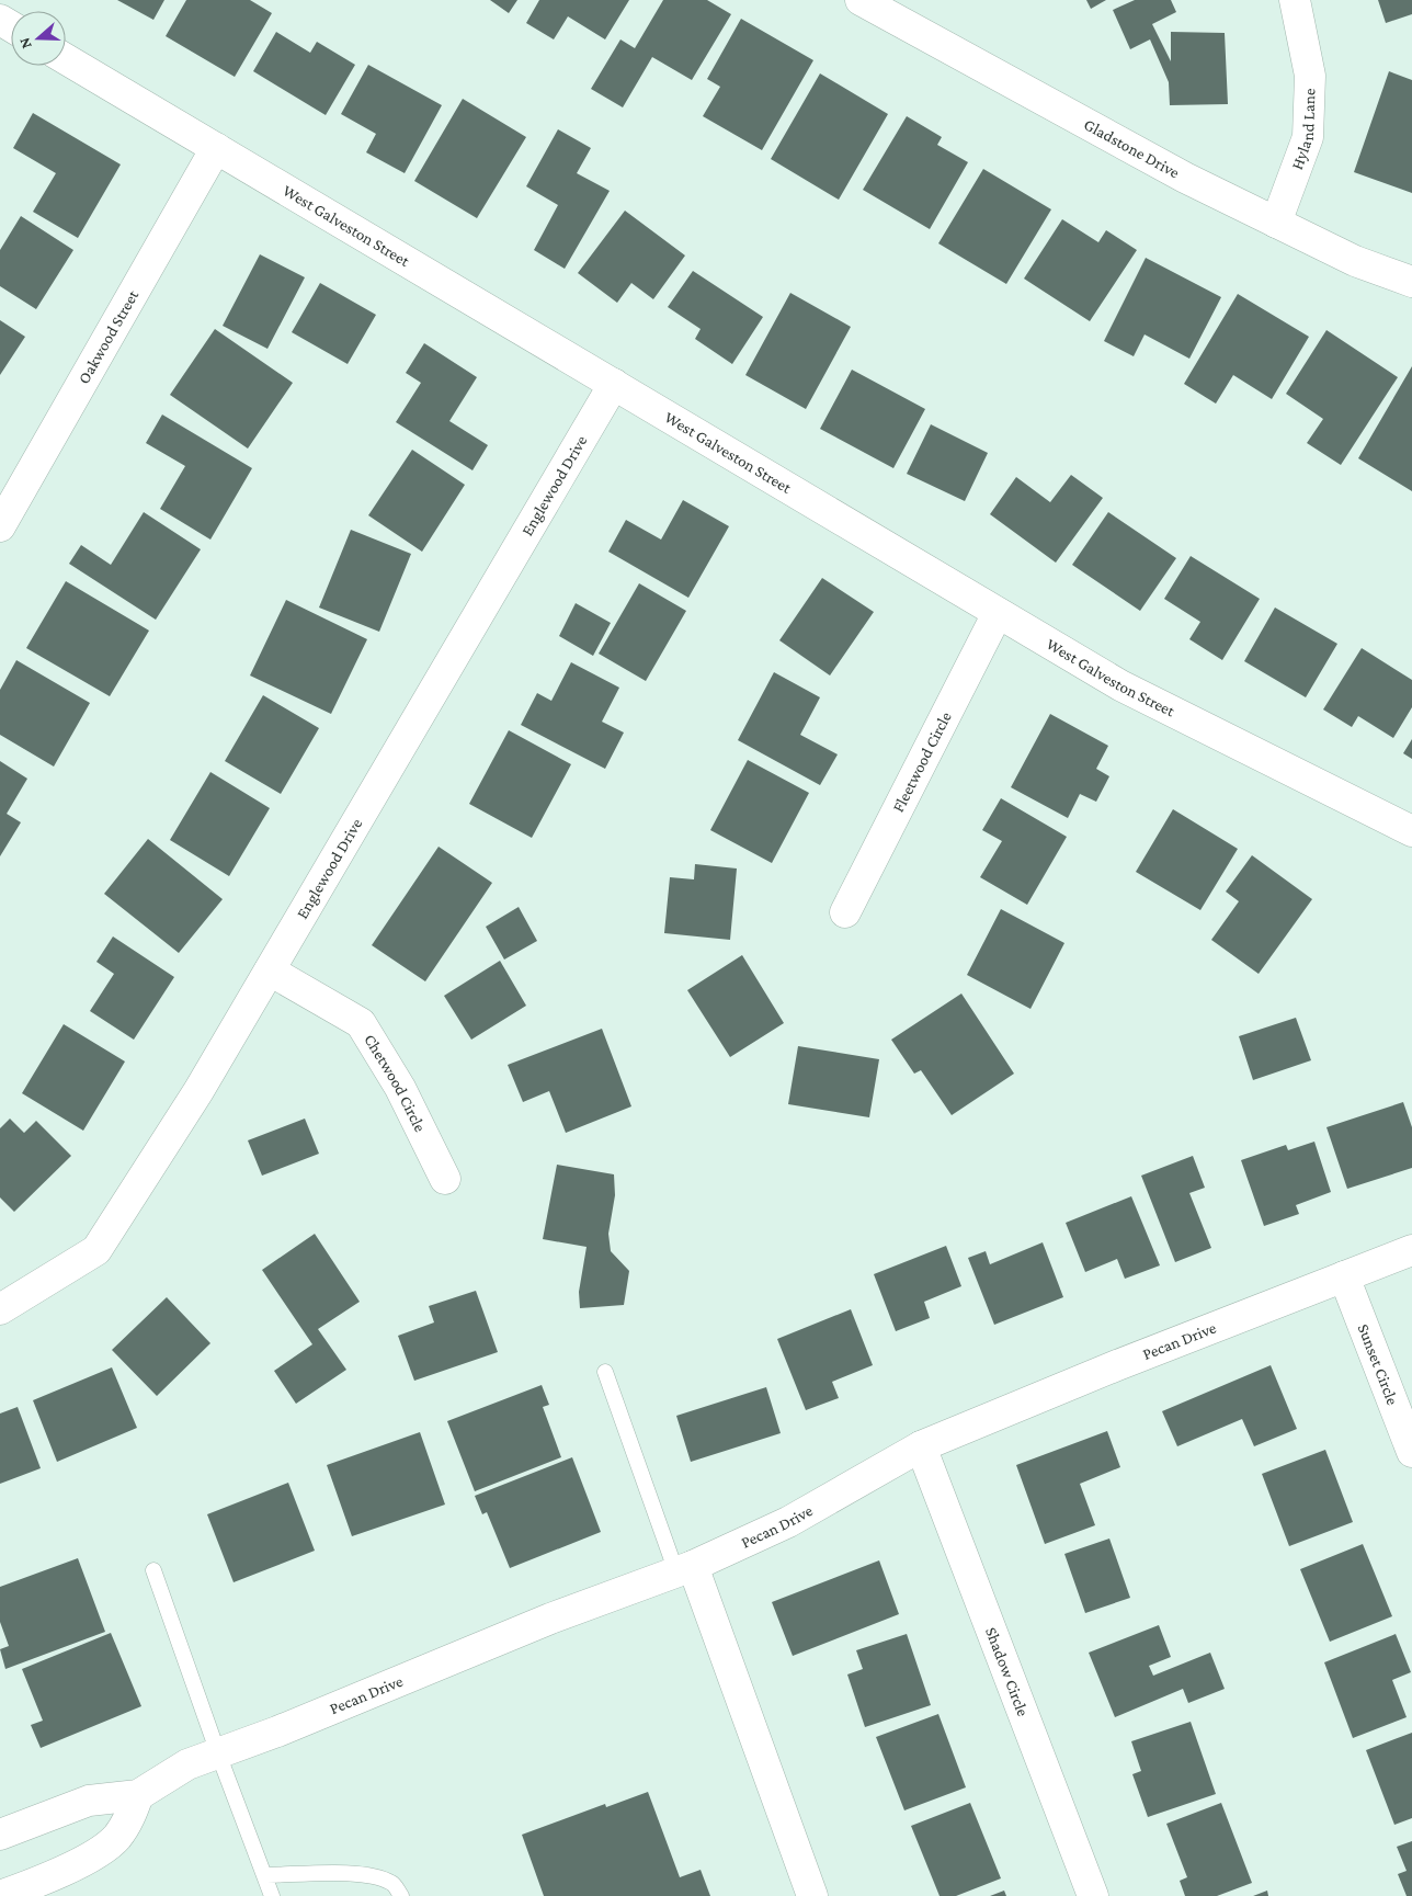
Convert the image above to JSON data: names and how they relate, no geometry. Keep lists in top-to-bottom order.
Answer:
{
  "streets": {
    "street": [
      "Hyland Lane",
      "Gladstone Drive",
      "West Galveston Street",
      "Oakwood Street",
      "Englewood Drive",
      "Fleetwood Circle",
      "Chetwood Circle",
      "Pecan Drive",
      "Sunset Circle",
      "Shadow Circle"
    ]
  },
  "crossings": [
    ["Hyland Lane", "Gladstone Drive"],
    ["West Galveston Street", "Oakwood Street"],
    ["West Galveston Street", "Englewood Drive"],
    ["West Galveston Street", "Fleetwood Circle"],
    ["Englewood Drive", "Chetwood Circle"],
    ["Pecan Drive", "Sunset Circle"],
    ["Pecan Drive", "Shadow Circle"]
  ],
  "north": "left"
}
